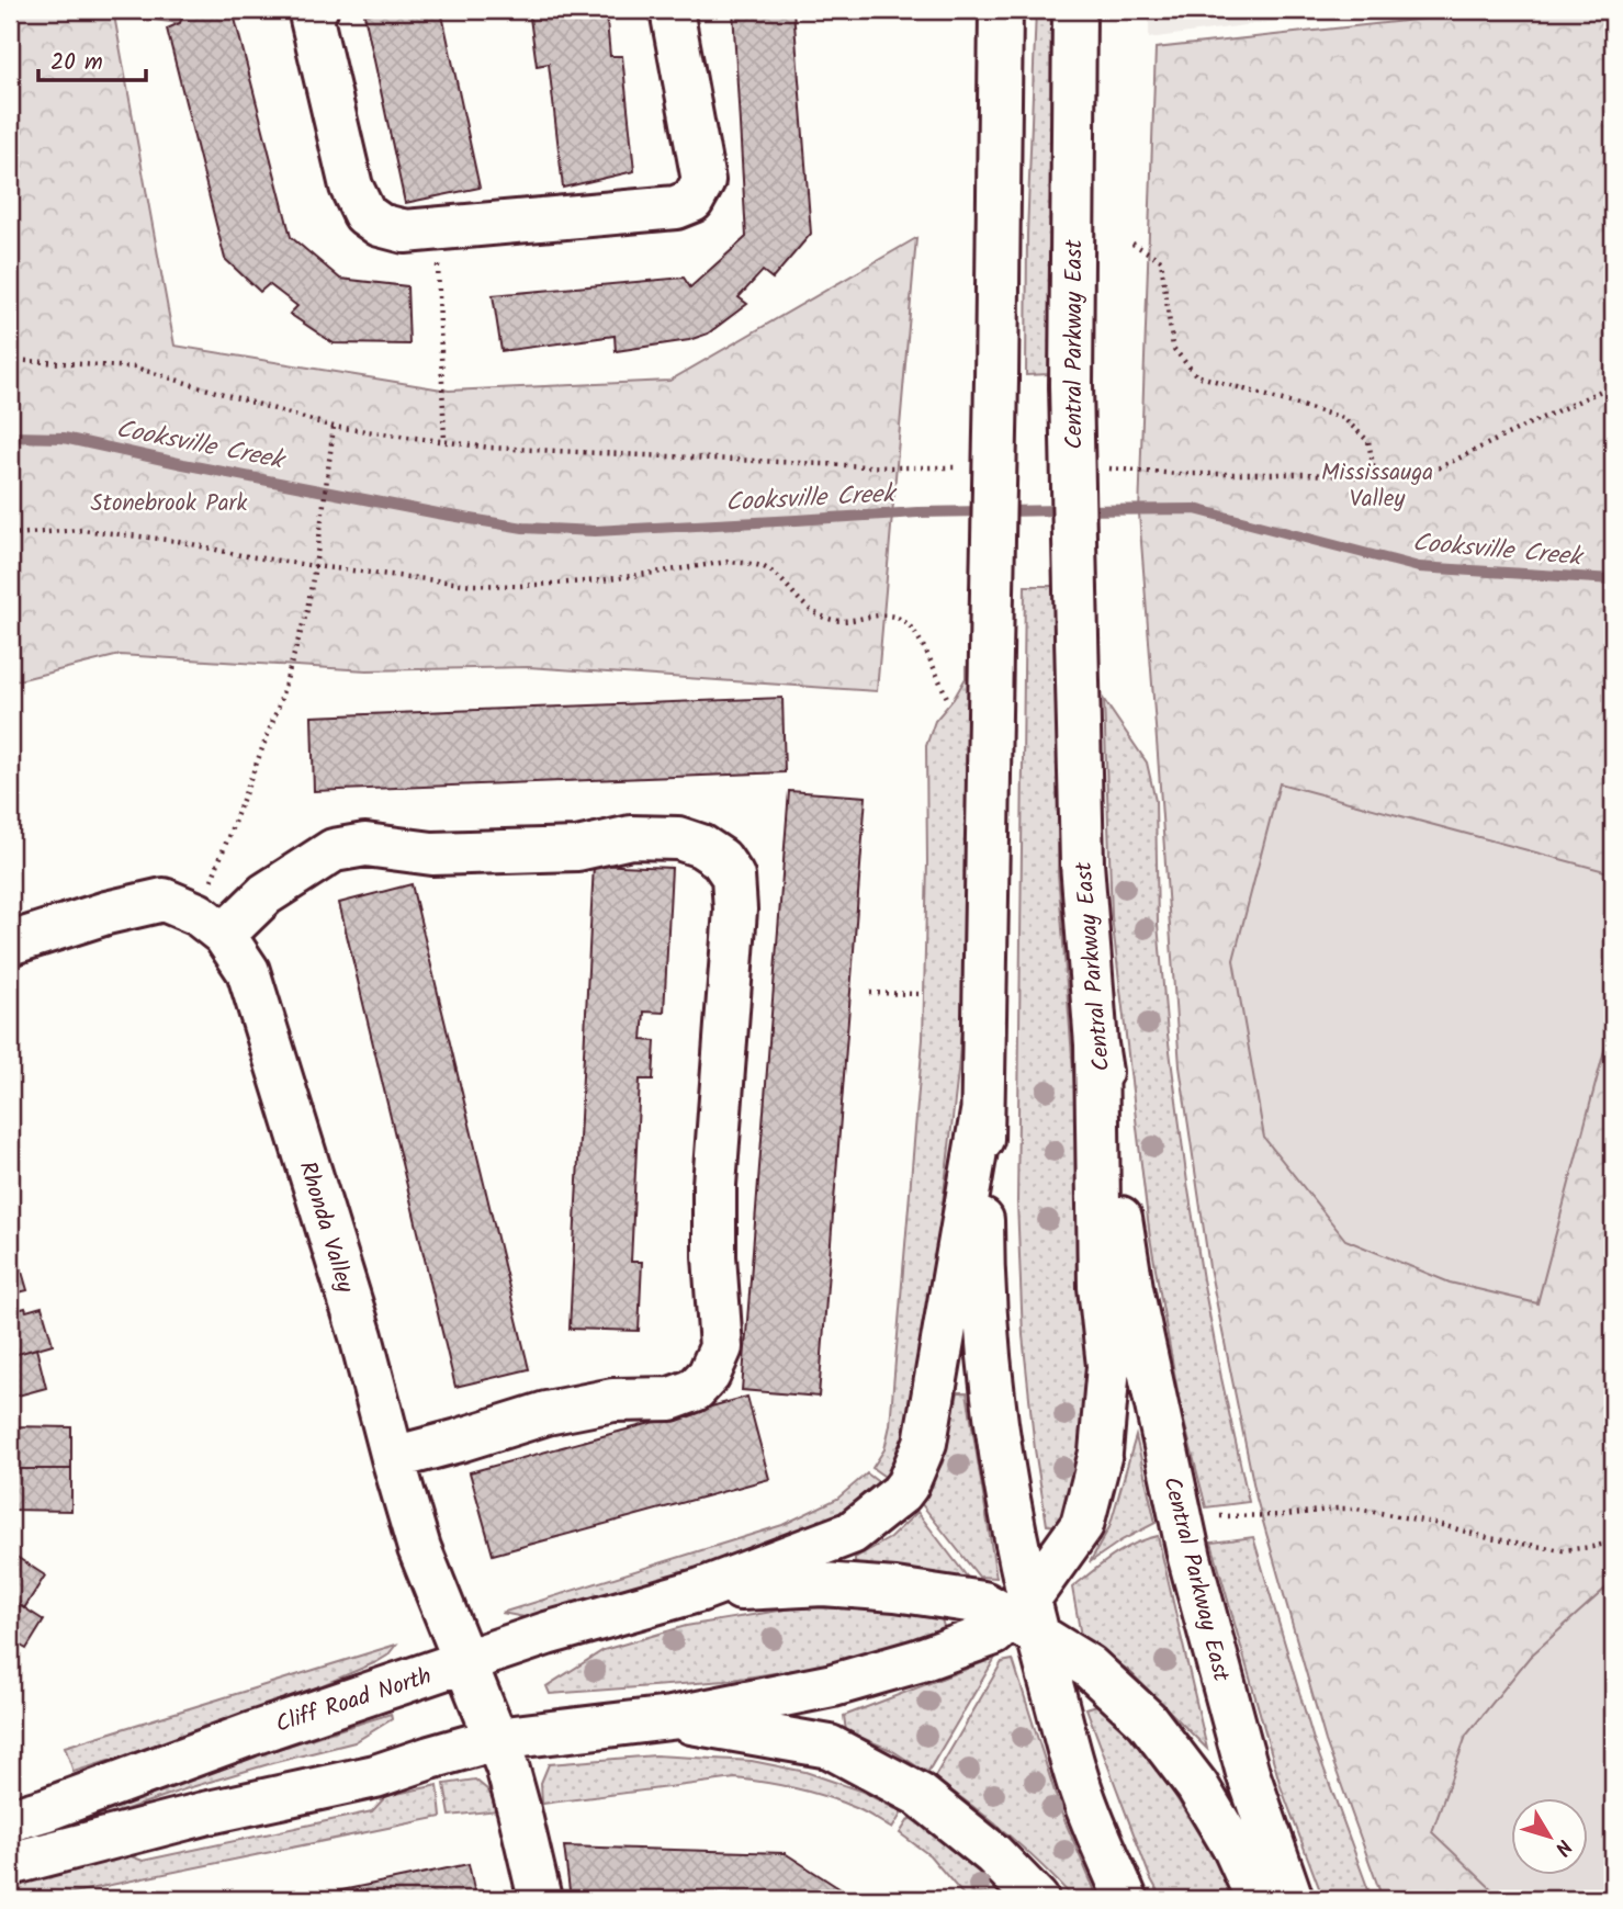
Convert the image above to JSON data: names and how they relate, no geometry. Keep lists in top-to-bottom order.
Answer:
{
  "streets": {
    "street": ["Central Parkway East", "Rhonda Valley", "Cliff Road North"]
  },
  "crossings": [
    ["Rhonda Valley", "Cliff Road North"]
  ],
  "water": ["Cooksville Creek"],
  "parks": ["Mississauga Valley", "Stonebrook Park"],
  "scale_bar": "20 m",
  "north": "bottom right"
}
